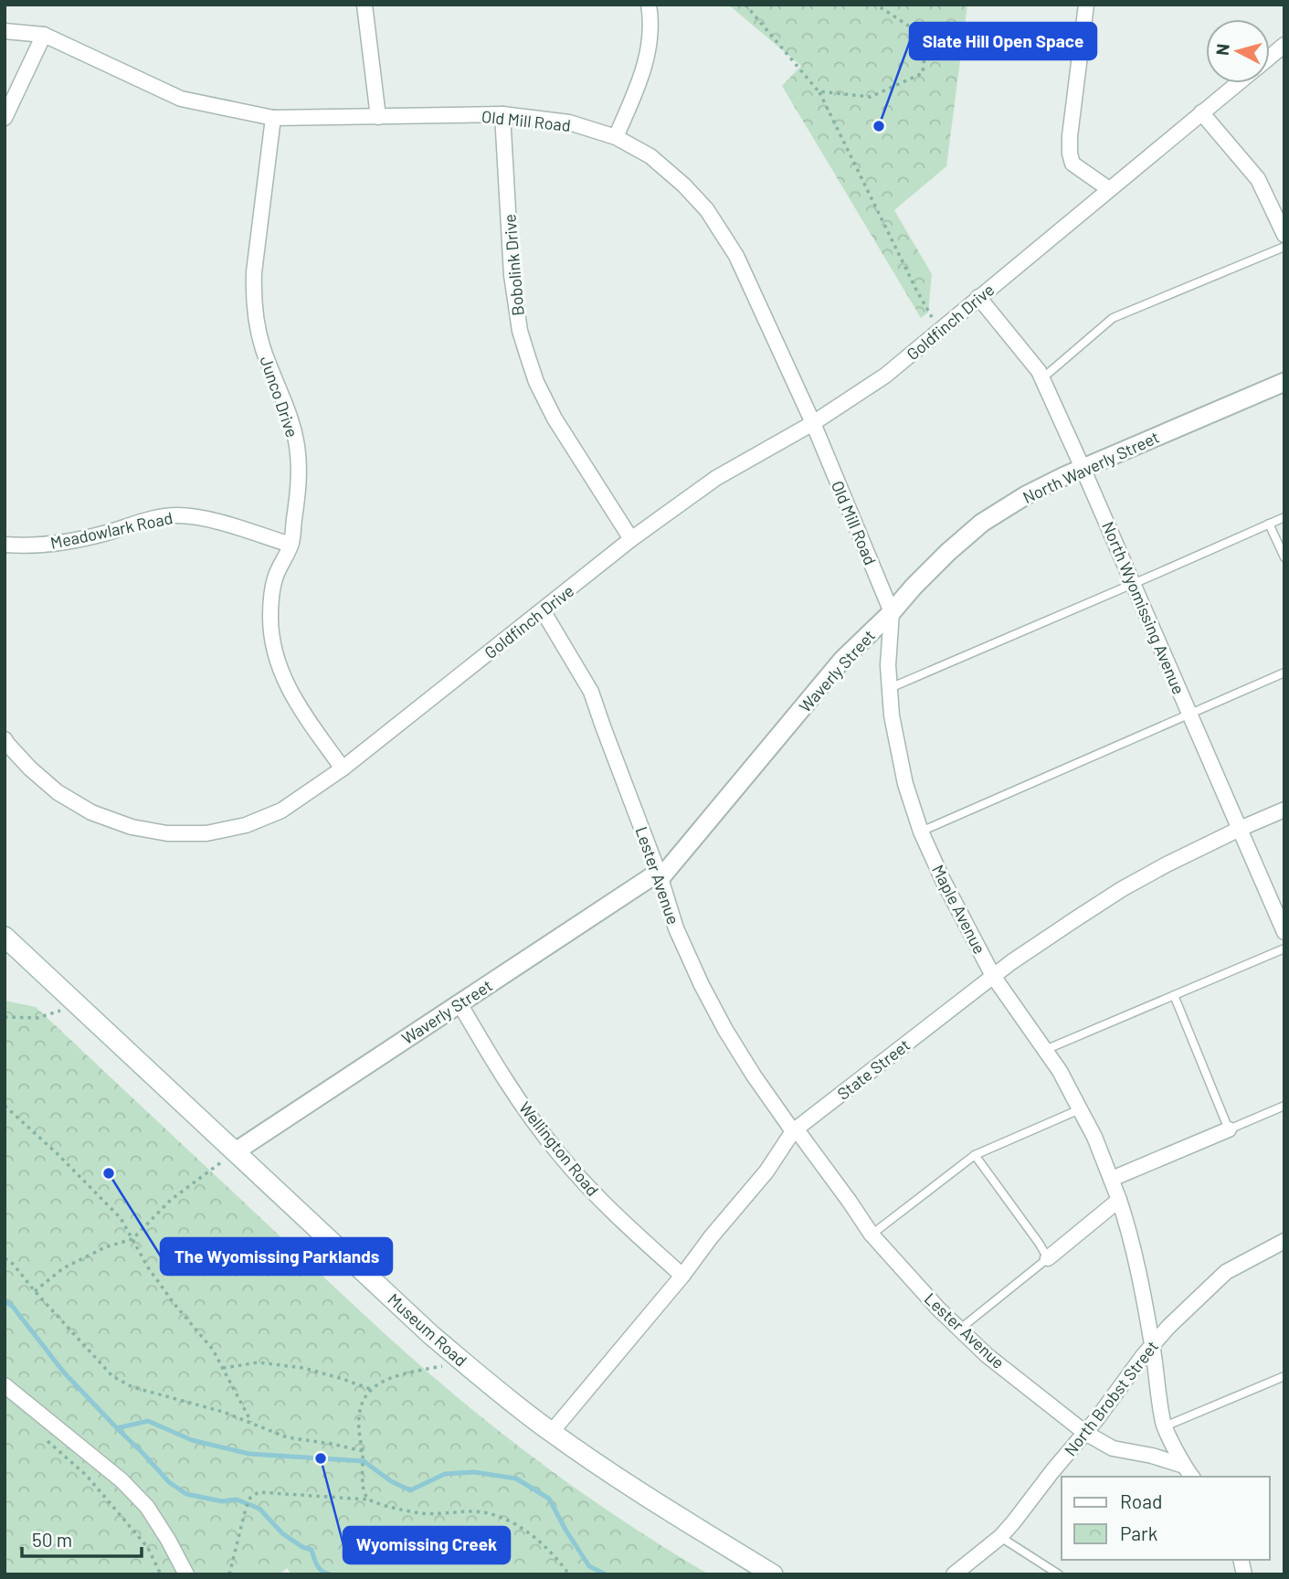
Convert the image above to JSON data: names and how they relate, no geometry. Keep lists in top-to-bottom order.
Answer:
{
  "streets": {
    "main road": ["Museum Road"],
    "street": [
      "Old Mill Road",
      "Bobolink Drive",
      "Goldfinch Drive",
      "Junco Drive",
      "North Waverly Street",
      "Meadowlark Road",
      "North Wyomissing Avenue",
      "Waverly Street",
      "Lester Avenue",
      "Maple Avenue",
      "State Street",
      "Wellington Road",
      "North Brobst Street"
    ]
  },
  "crossings": [
    ["Old Mill Road", "Bobolink Drive"],
    ["Old Mill Road", "Goldfinch Drive"],
    ["Old Mill Road", "Junco Drive"],
    ["Old Mill Road", "North Waverly Street"],
    ["Old Mill Road", "Waverly Street"],
    ["Old Mill Road", "Maple Avenue"],
    ["Bobolink Drive", "Goldfinch Drive"],
    ["Goldfinch Drive", "Junco Drive"],
    ["Goldfinch Drive", "North Wyomissing Avenue"],
    ["Goldfinch Drive", "Lester Avenue"],
    ["Junco Drive", "Meadowlark Road"],
    ["North Waverly Street", "North Wyomissing Avenue"],
    ["North Waverly Street", "Waverly Street"],
    ["North Waverly Street", "Maple Avenue"],
    ["North Wyomissing Avenue", "State Street"],
    ["Waverly Street", "Lester Avenue"],
    ["Waverly Street", "Maple Avenue"],
    ["Waverly Street", "Wellington Road"],
    ["Waverly Street", "Museum Road"],
    ["Lester Avenue", "Maple Avenue"],
    ["Lester Avenue", "State Street"],
    ["Lester Avenue", "North Brobst Street"],
    ["Maple Avenue", "State Street"],
    ["Maple Avenue", "North Brobst Street"],
    ["State Street", "Wellington Road"],
    ["State Street", "Museum Road"]
  ],
  "places": ["Slate Hill Open Space", "The Wyomissing Parklands", "Wyomissing Creek"],
  "legend": ["Road", "Park"],
  "scale_bar": "50 m",
  "north": "left"
}
